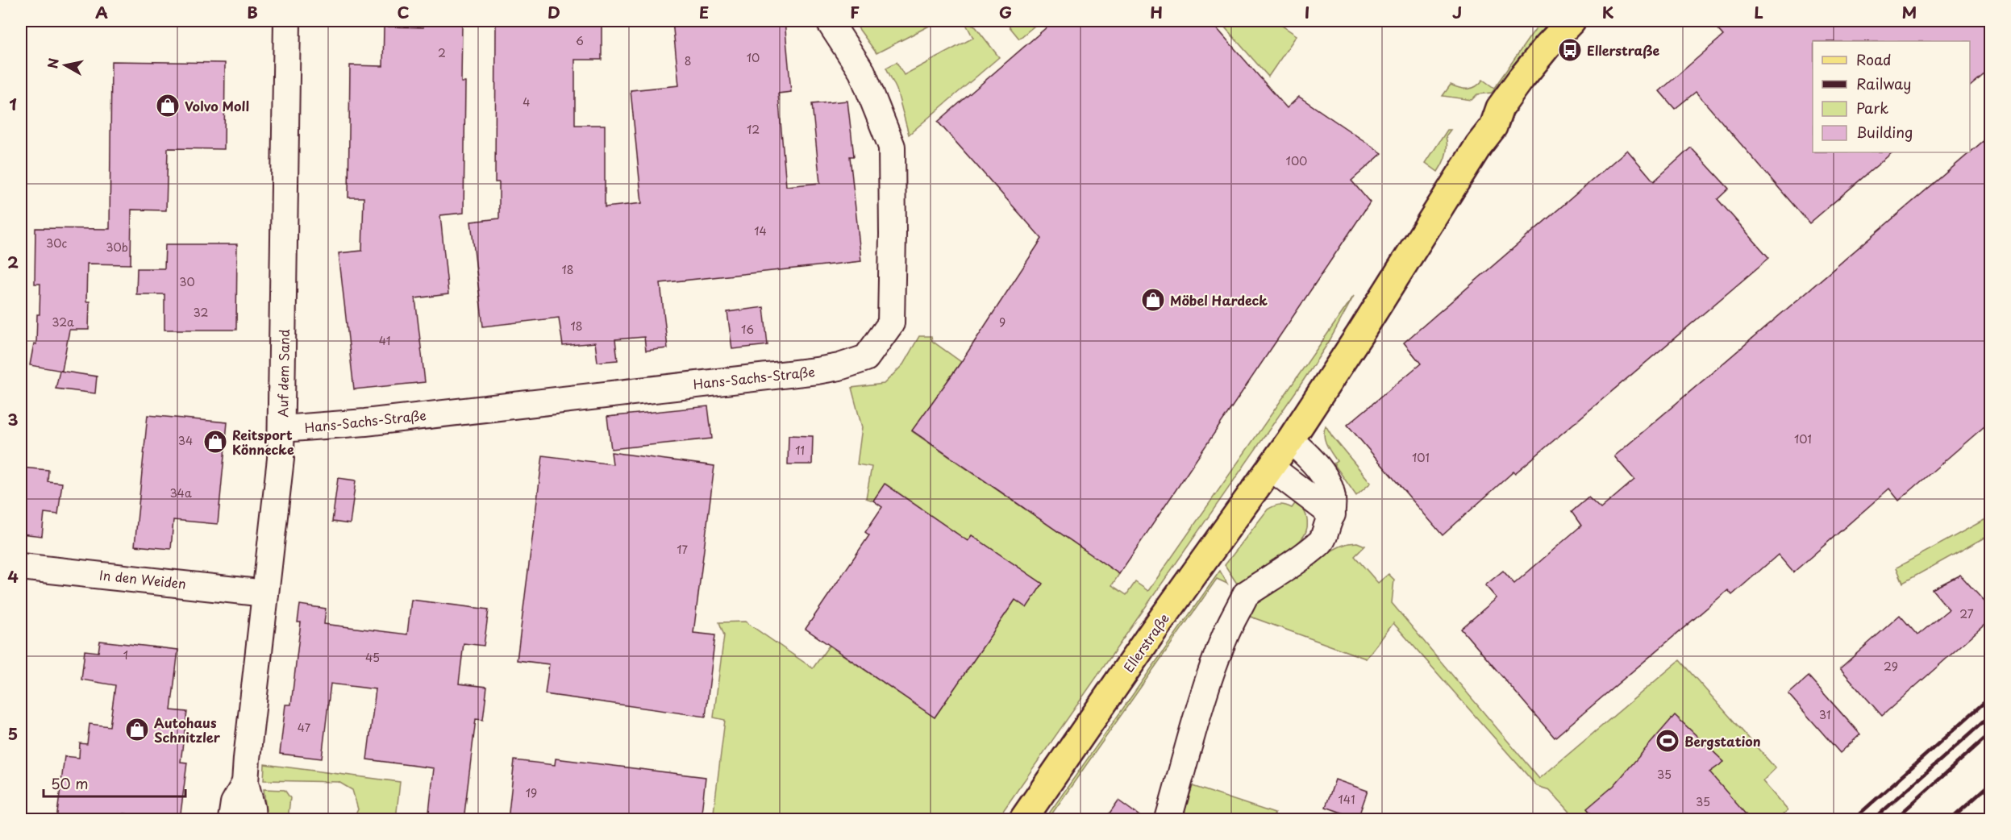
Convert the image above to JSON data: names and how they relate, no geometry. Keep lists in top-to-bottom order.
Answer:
{
  "streets": {
    "main road": ["Ellerstraße"],
    "street": ["Auf dem Sand", "Hans-Sachs-Straße", "In den Weiden"]
  },
  "crossings": [
    ["Auf dem Sand", "Hans-Sachs-Straße"],
    ["Auf dem Sand", "In den Weiden"]
  ],
  "places": {
    "bus stop": ["Ellerstraße"],
    "shop": [
      "Volvo Moll",
      "Möbel Hardeck",
      "Reitsport Könnecke",
      "Autohaus Schnitzler"
    ],
    "sports": ["Bergstation"]
  },
  "house_numbers": [
    "6",
    "2",
    "10",
    "8",
    "4",
    "12",
    "100",
    "14",
    "30c",
    "30b",
    "18",
    "30",
    "32",
    "32a",
    "9",
    "18",
    "16",
    "41",
    "101",
    "34",
    "11",
    "101",
    "34a",
    "17",
    "27",
    "1",
    "45",
    "29",
    "31",
    "47",
    "35",
    "19",
    "141",
    "35"
  ],
  "legend": [
    "Road",
    "Railway",
    "Park",
    "Building"
  ],
  "scale_bar": "50 m",
  "north": "left",
  "grid": {
    "columns": [
      "A",
      "B",
      "C",
      "D",
      "E",
      "F",
      "G",
      "H",
      "I",
      "J",
      "K",
      "L",
      "M"
    ],
    "rows": [
      "1",
      "2",
      "3",
      "4",
      "5"
    ]
  }
}
